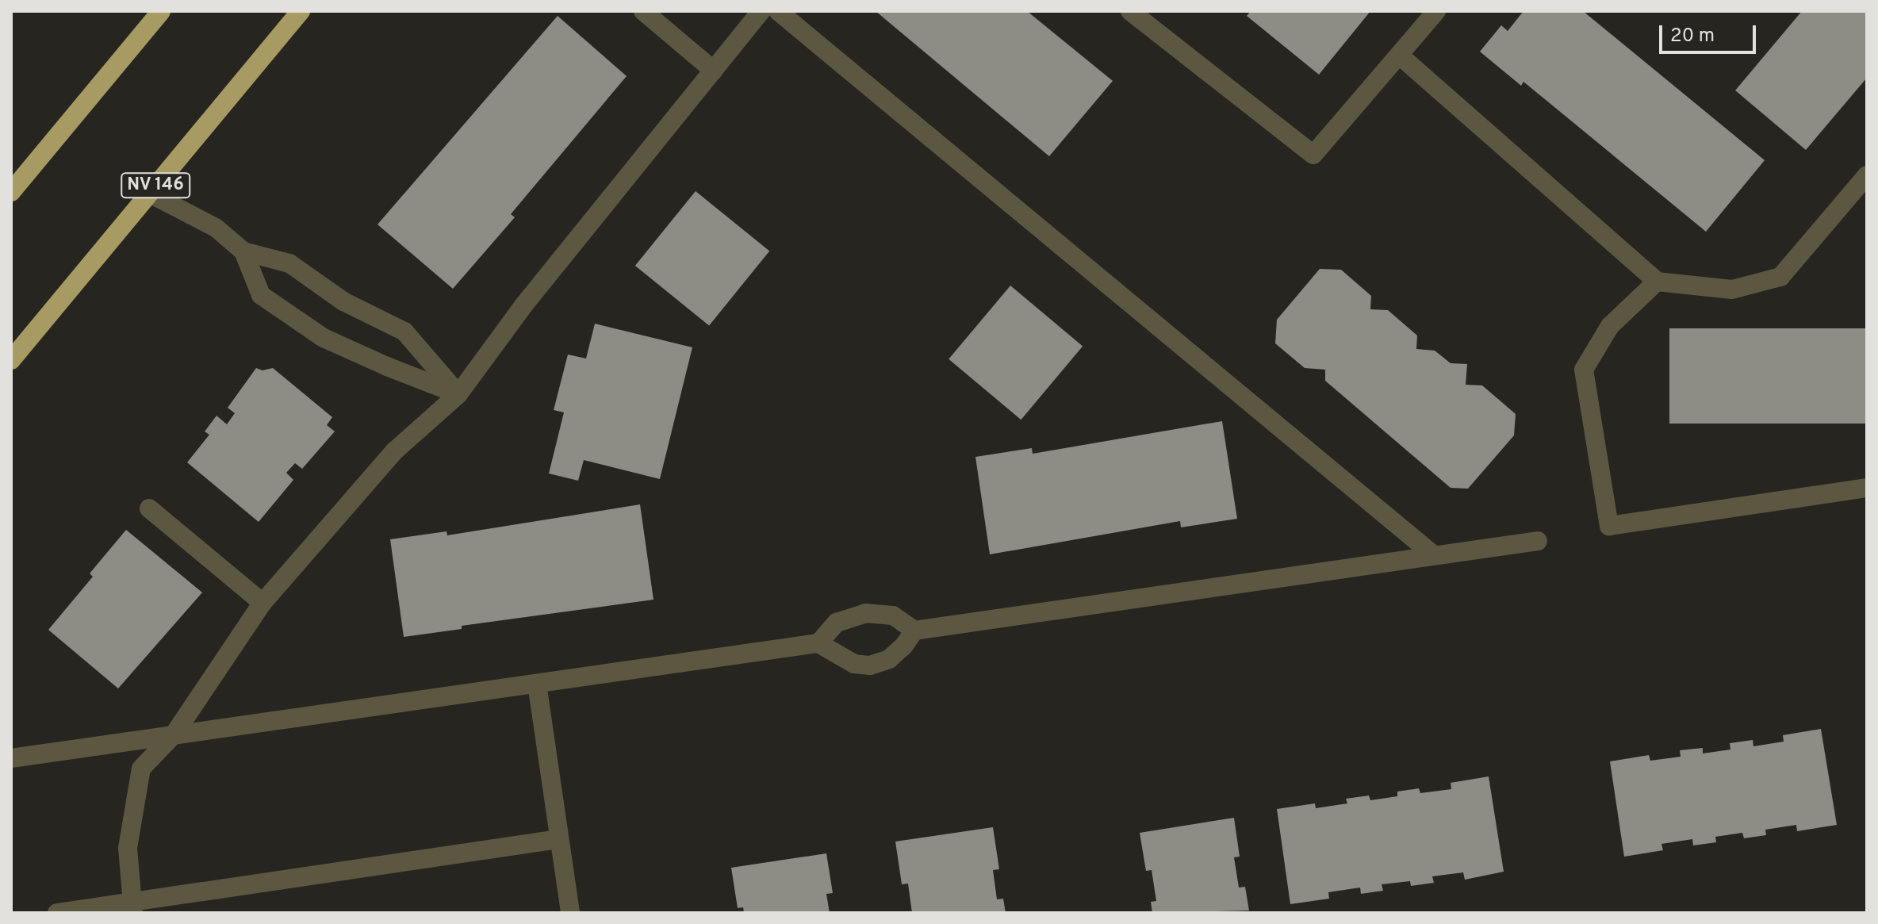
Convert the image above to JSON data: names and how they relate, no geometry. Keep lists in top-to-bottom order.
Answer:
{
  "streets": {
    "highway": ["NV 146"]
  },
  "scale_bar": "20 m"
}
